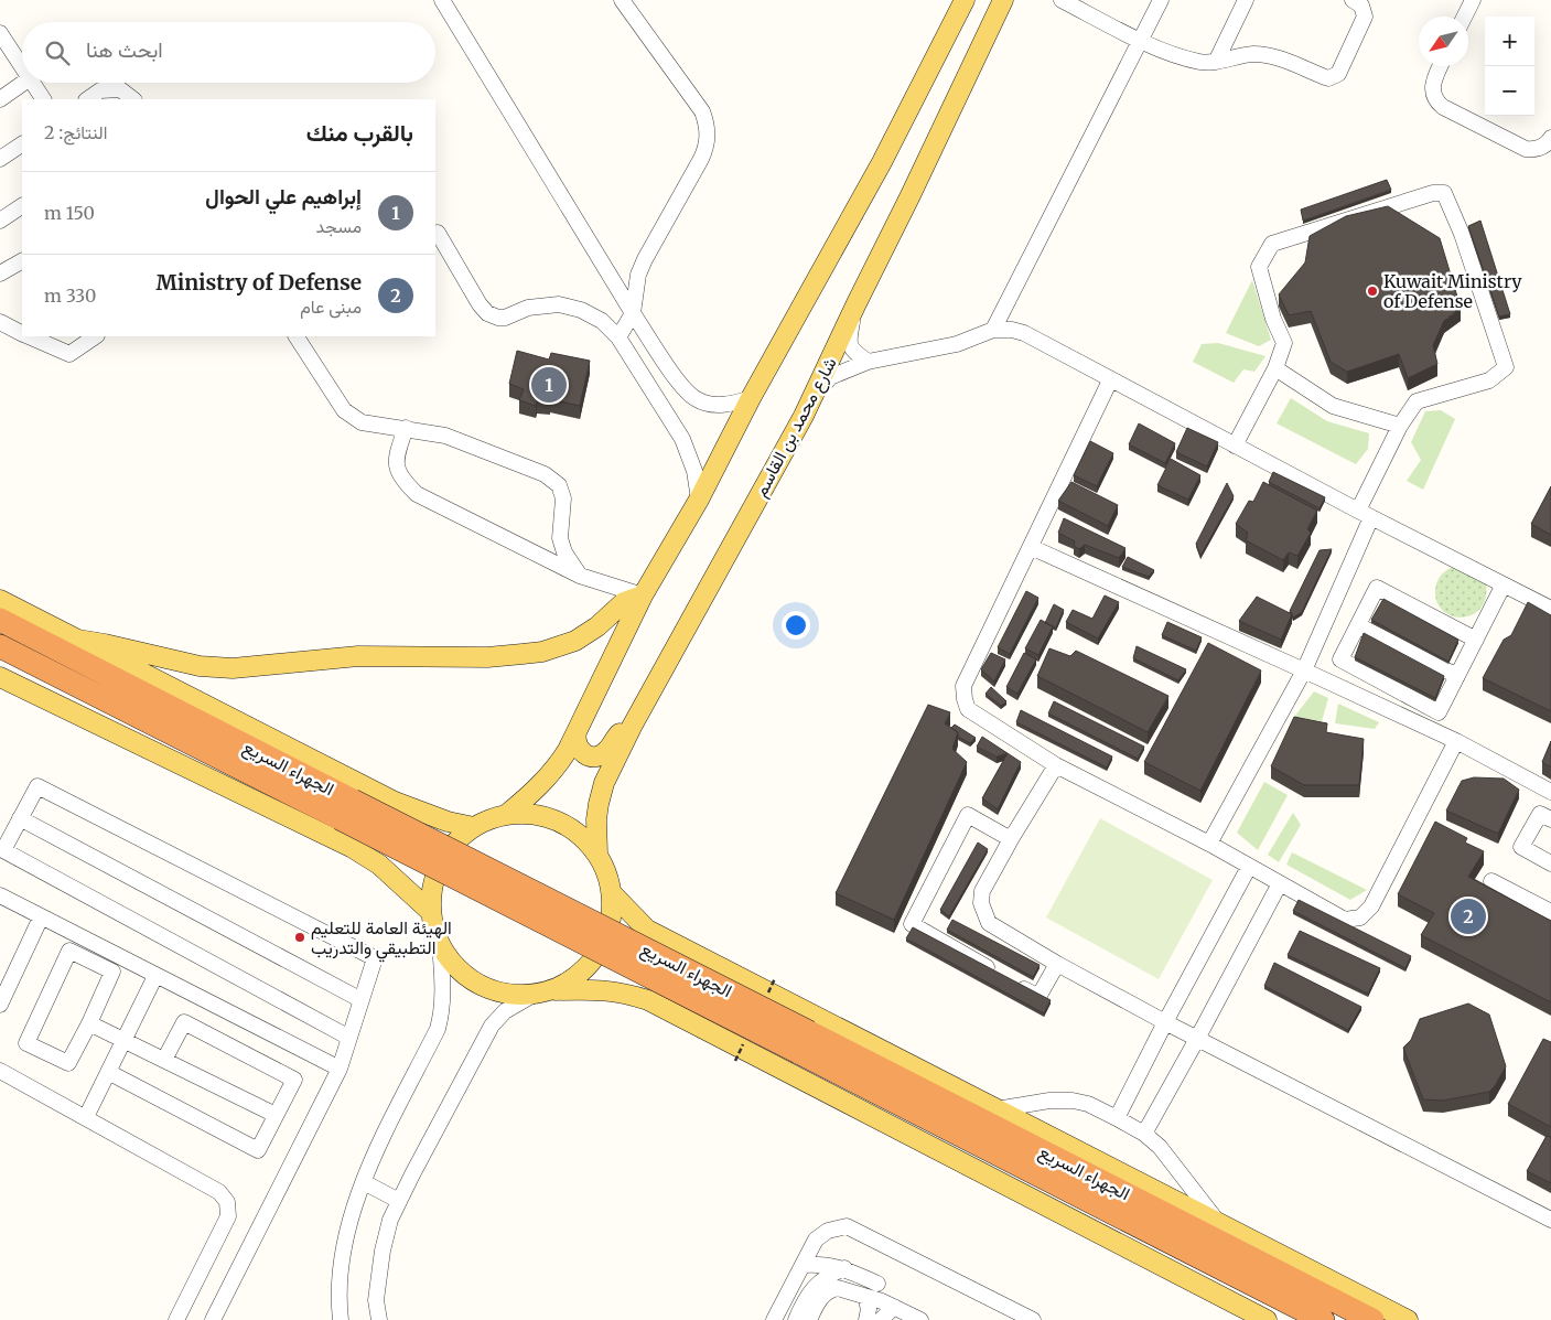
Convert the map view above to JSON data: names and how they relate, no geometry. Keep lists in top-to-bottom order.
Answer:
{
  "streets": {
    "highway": ["الجهراء السريع"],
    "main road": ["شارع محمد بن القاسم"]
  },
  "crossings": [
    ["شارع محمد بن القاسم", "الجهراء السريع"]
  ],
  "places": ["Kuwait Ministry of Defense", "الهيئة العامة للتعليم التطبيقي والتدريب"],
  "north": "bottom left",
  "page": {
    "map_buttons": ["+", "−"],
    "search": "ابحث هنا",
    "heading": ["بالقرب منك", "النتائج: 2"],
    "list": [
      {
        "mark": "1",
        "name": "إبراهيم علي الحوال",
        "note": "مسجد",
        "value": "150 m"
      },
      {
        "mark": "2",
        "name": "Ministry of Defense",
        "note": "مبنى عام",
        "value": "330 m"
      }
    ],
    "pins": ["1", "2"]
  }
}
